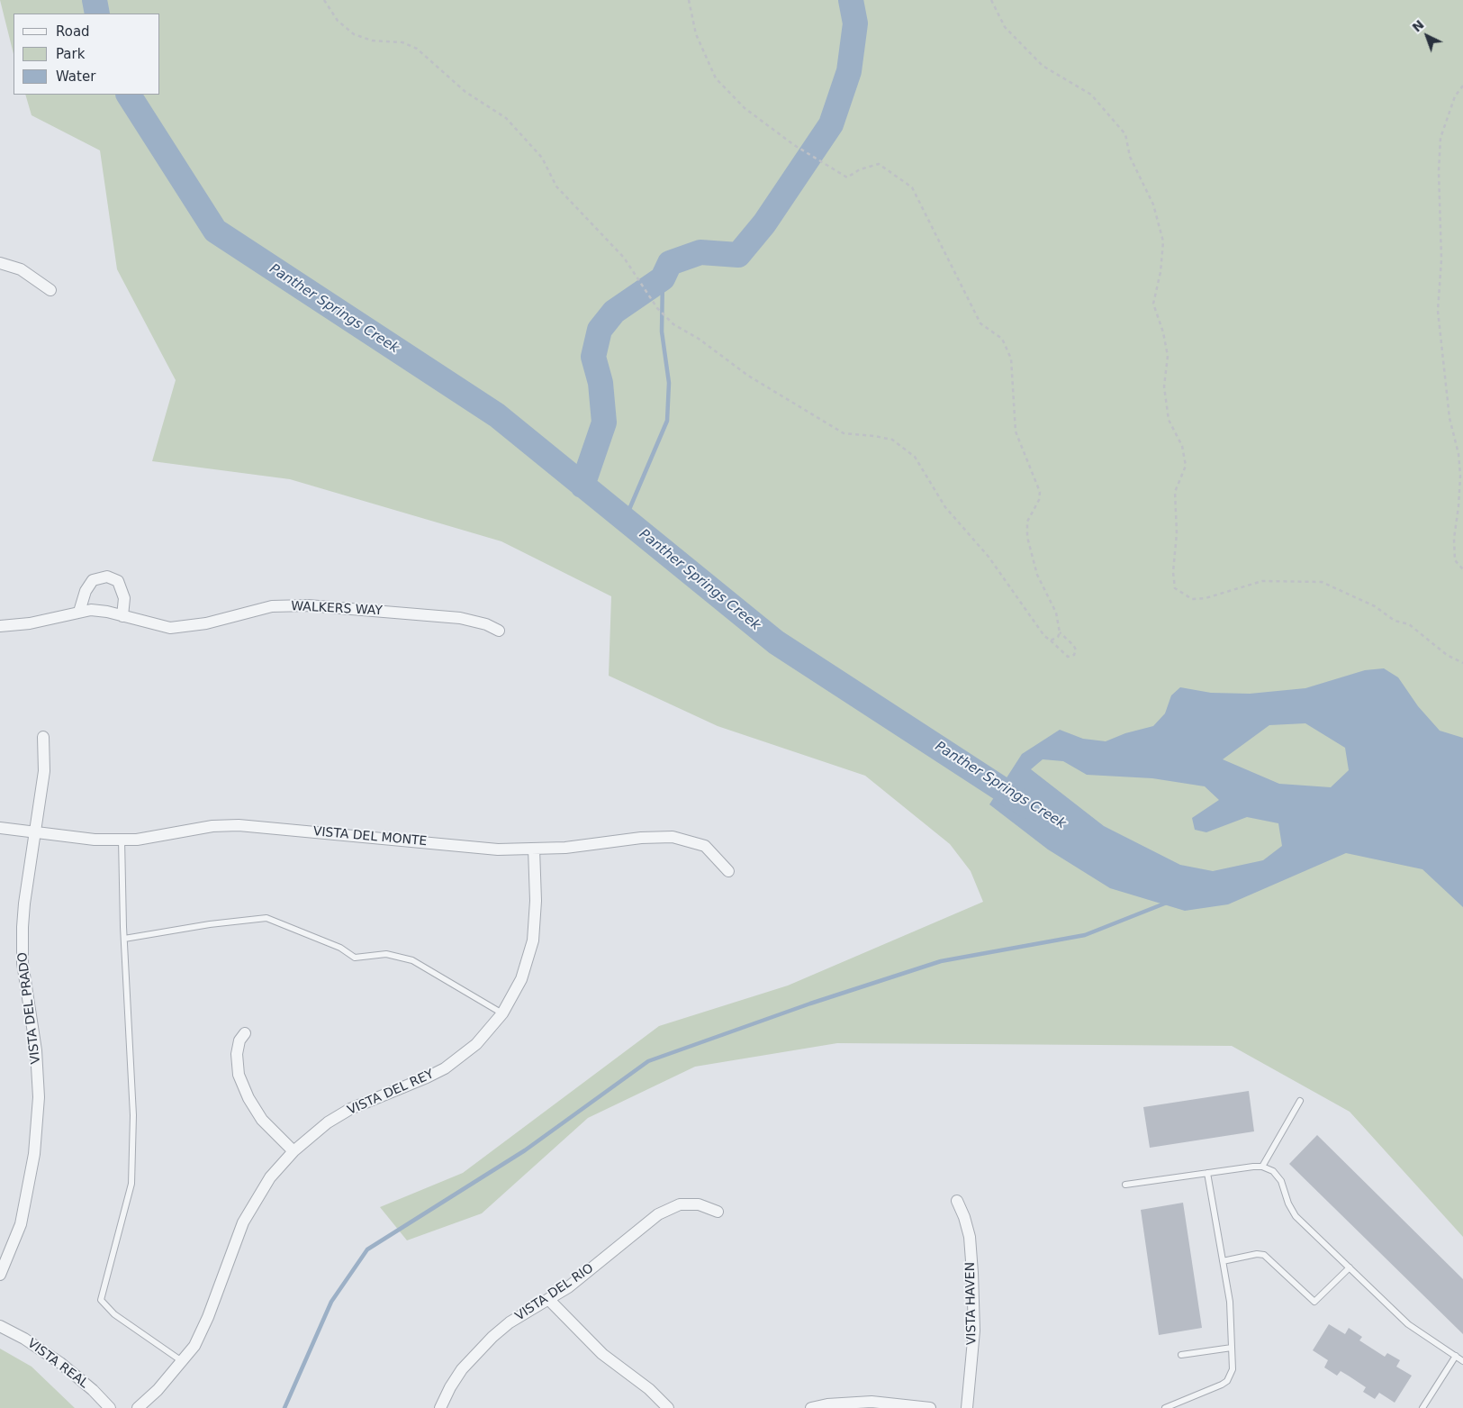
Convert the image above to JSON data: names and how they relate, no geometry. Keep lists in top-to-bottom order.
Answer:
{
  "streets": {
    "street": [
      "WALKERS WAY",
      "VISTA DEL MONTE",
      "VISTA DEL PRADO",
      "VISTA DEL REY",
      "VISTA DEL RIO",
      "VISTA HAVEN",
      "VISTA REAL"
    ]
  },
  "crossings": [
    ["VISTA DEL MONTE", "VISTA DEL PRADO"],
    ["VISTA DEL MONTE", "VISTA DEL REY"]
  ],
  "water": ["Panther Springs Creek"],
  "legend": ["Road", "Park", "Water"],
  "north": "top left"
}
